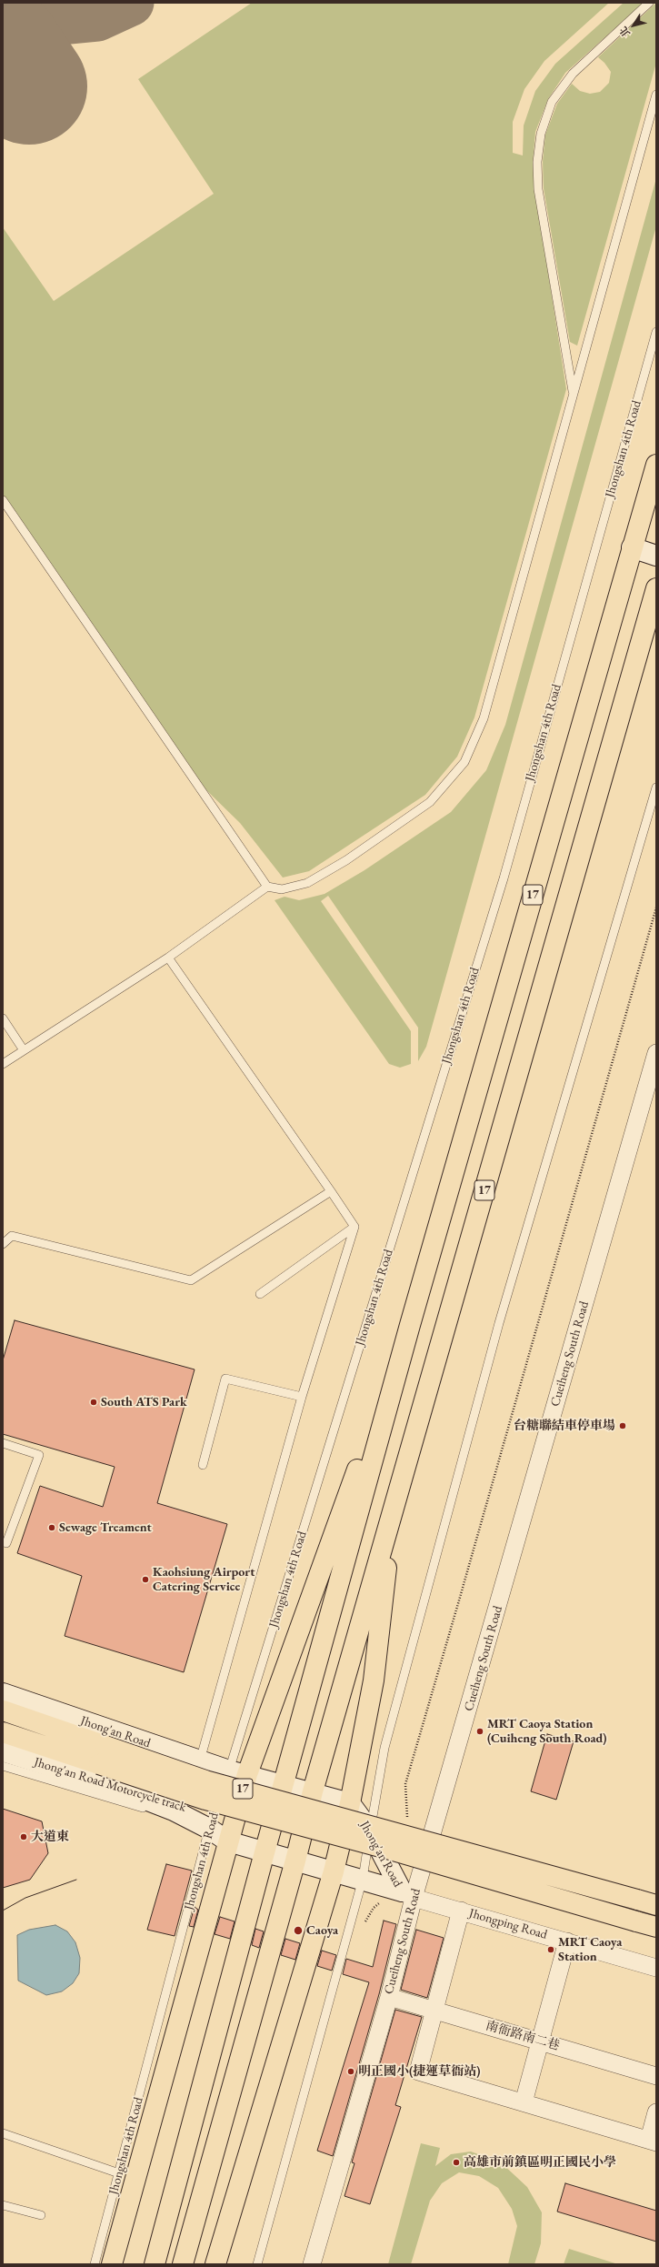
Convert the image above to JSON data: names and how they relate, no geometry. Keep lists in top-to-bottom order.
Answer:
{
  "streets": {
    "main road": ["Jhongshan 4th Road", "17"],
    "street": [
      "Cueiheng South Road",
      "Jhong'an Road",
      "Jhongping Road",
      "南衙路南二巷"
    ]
  },
  "crossings": [
    ["Jhongshan 4th Road", "Jhong'an Road"],
    ["17", "Jhong'an Road"],
    ["Cueiheng South Road", "Jhong'an Road"],
    ["Cueiheng South Road", "Jhongping Road"],
    ["Cueiheng South Road", "南衙路南二巷"],
    ["Jhong'an Road", "Jhongping Road"]
  ],
  "places": [
    "South ATS Park",
    "台糖聯結車停車場",
    "Sewage Treament",
    "Kaohsiung Airport Catering Service",
    "MRT Caoya Station (Cuiheng South Road)",
    "大道東",
    "Caoya",
    "MRT Caoya Station",
    "明正國小(捷運草衙站)",
    "高雄市前鎮區明正國民小學"
  ],
  "north": "bottom left"
}
